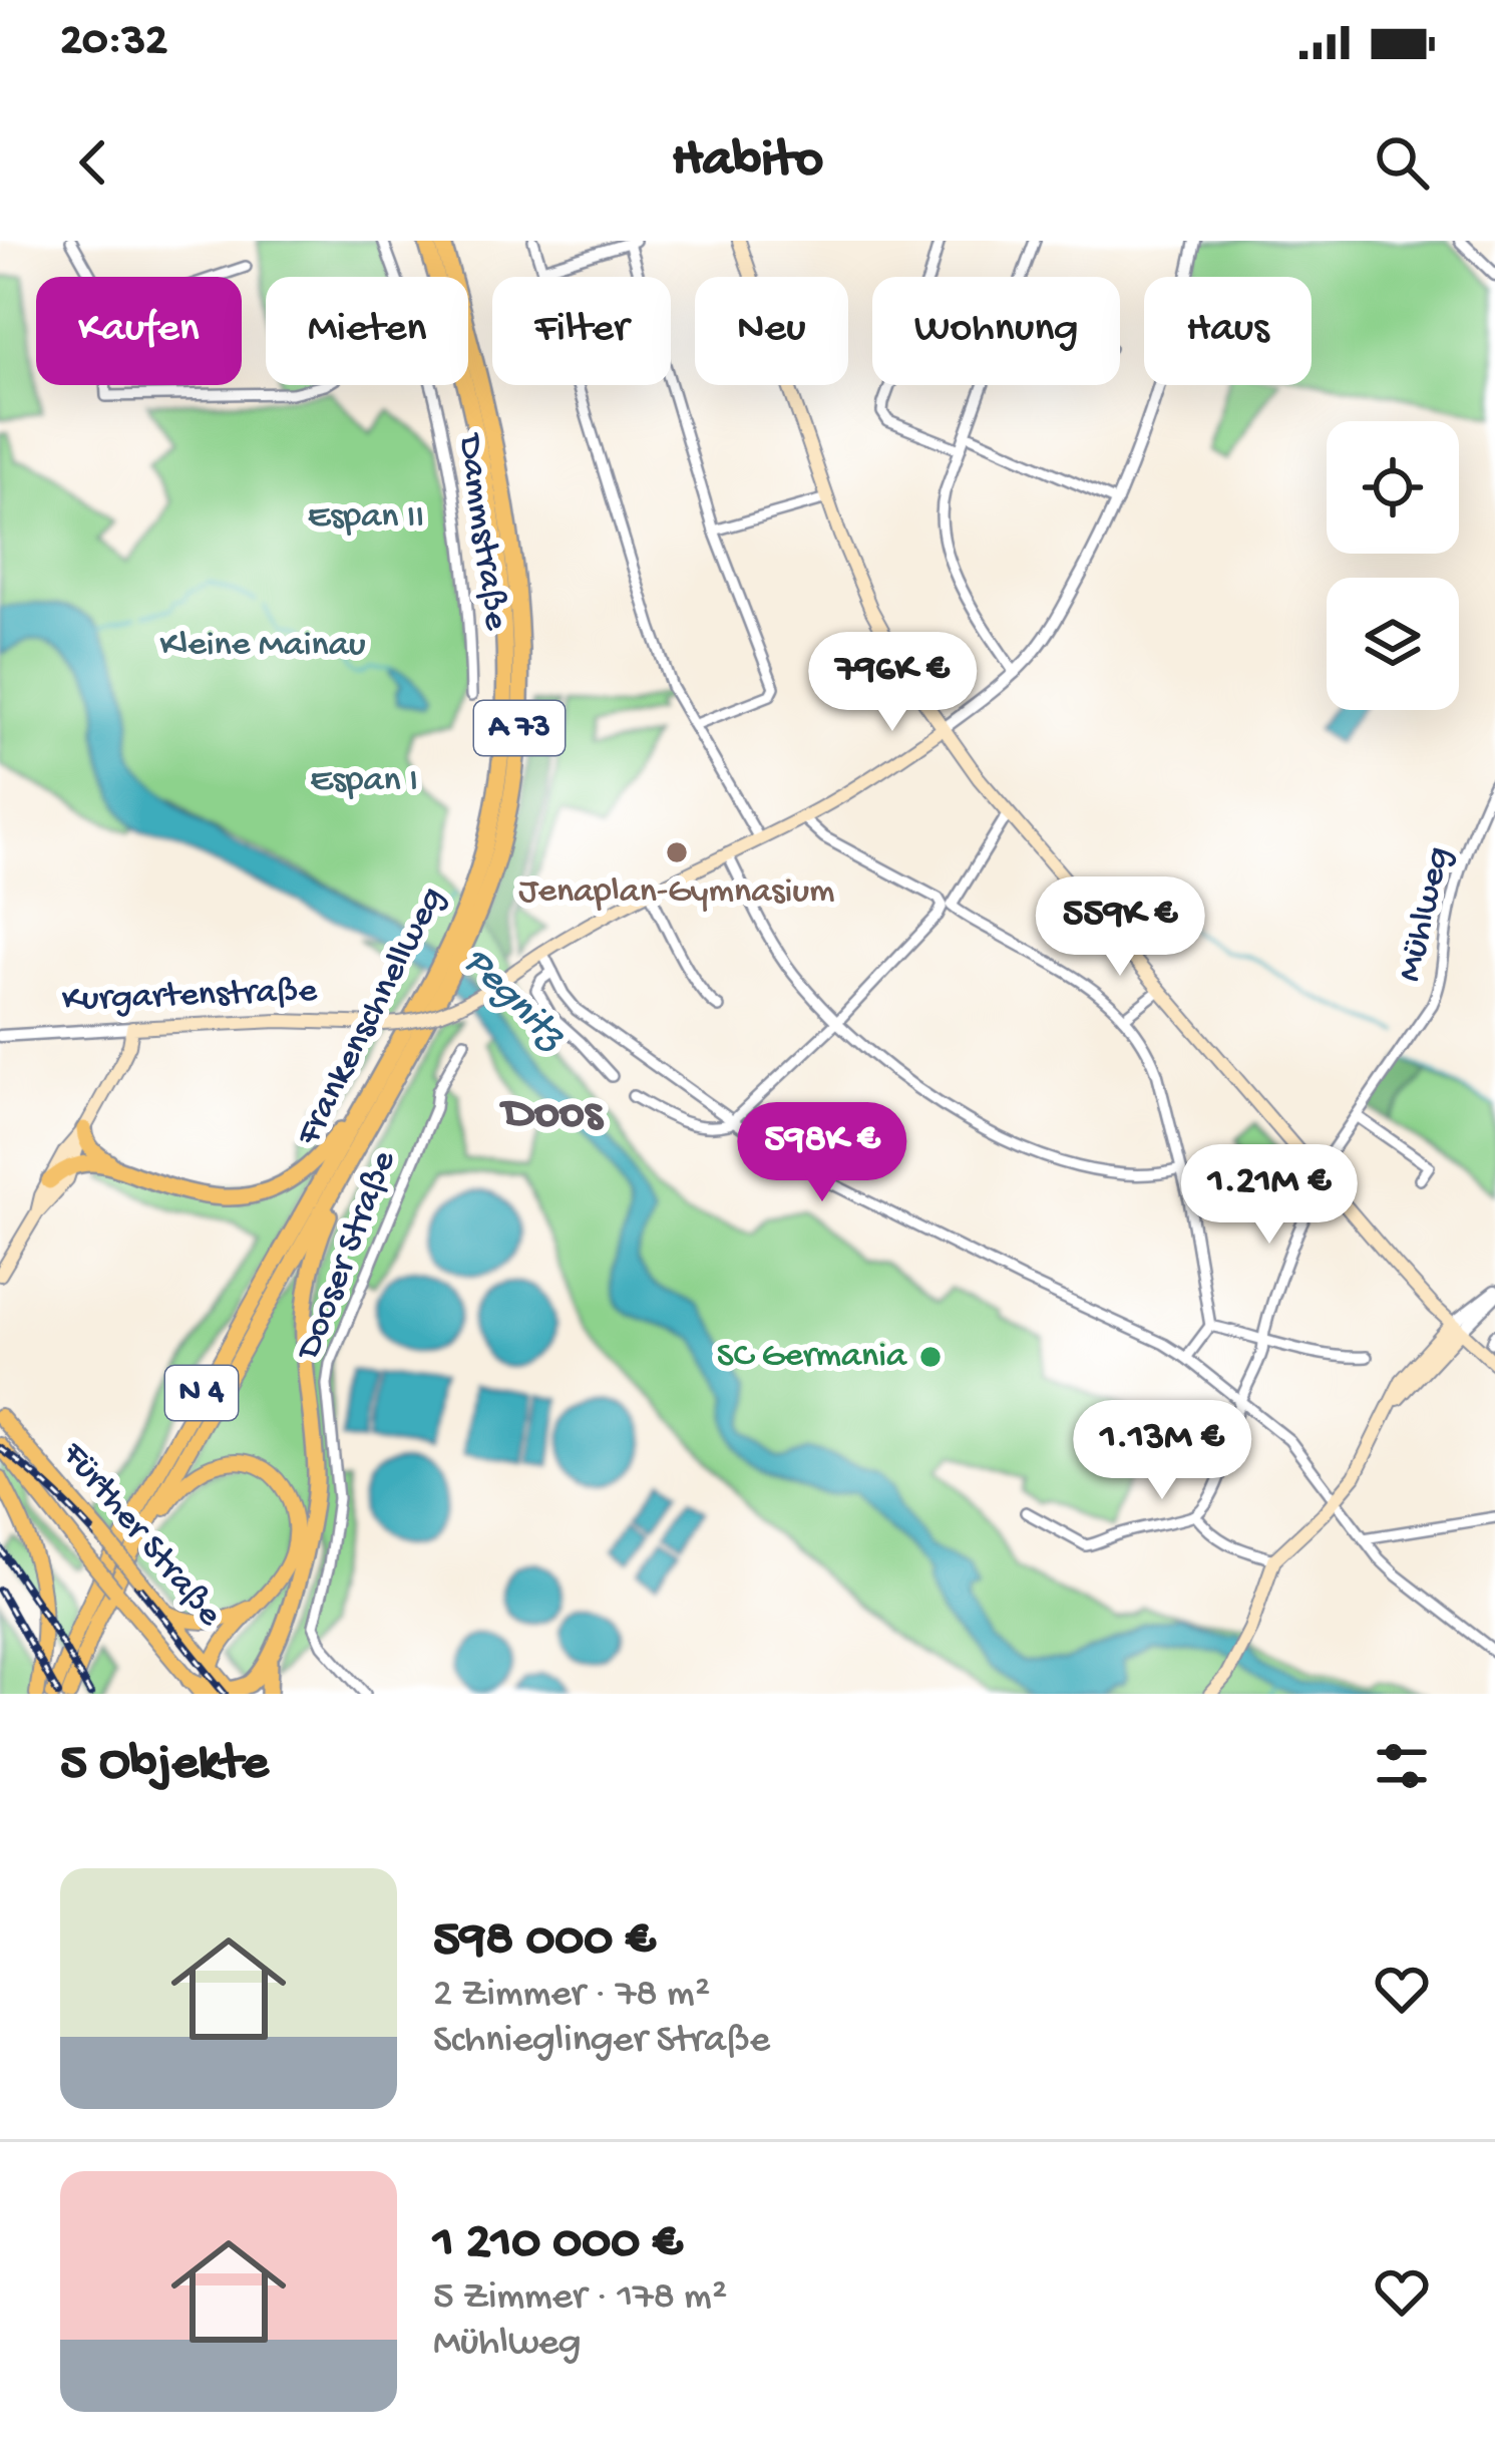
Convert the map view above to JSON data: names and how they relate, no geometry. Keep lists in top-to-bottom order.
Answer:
{
  "streets": {
    "highway": ["A 73", "Frankenschnellweg"],
    "main road": ["Kurgartenstraße", "N 4", "Fürther Straße"],
    "street": ["Dammstraße", "Mühlweg", "Dooser Straße"]
  },
  "districts": ["Doos"],
  "water": ["Pegnitz"],
  "parks": ["Espan II", "Kleine Mainau", "Espan I"],
  "places": ["Jenaplan-Gymnasium", "SC Germania"],
  "page": {
    "status": "20:32",
    "header": "Habito",
    "chip": [
      "Kaufen",
      "Mieten",
      "Filter",
      "Neu",
      "Wohnung",
      "Haus"
    ],
    "price": [
      "796K €",
      "559K €",
      "598K €",
      "1.21M €",
      "1.13M €"
    ],
    "heading": "5 Objekte",
    "list": [
      {
        "name": "598 000 €",
        "note": "2 Zimmer · 78 m² · Schnieglinger Straße"
      },
      {
        "name": "1 210 000 €",
        "note": "5 Zimmer · 178 m² · Mühlweg"
      }
    ]
  }
}
